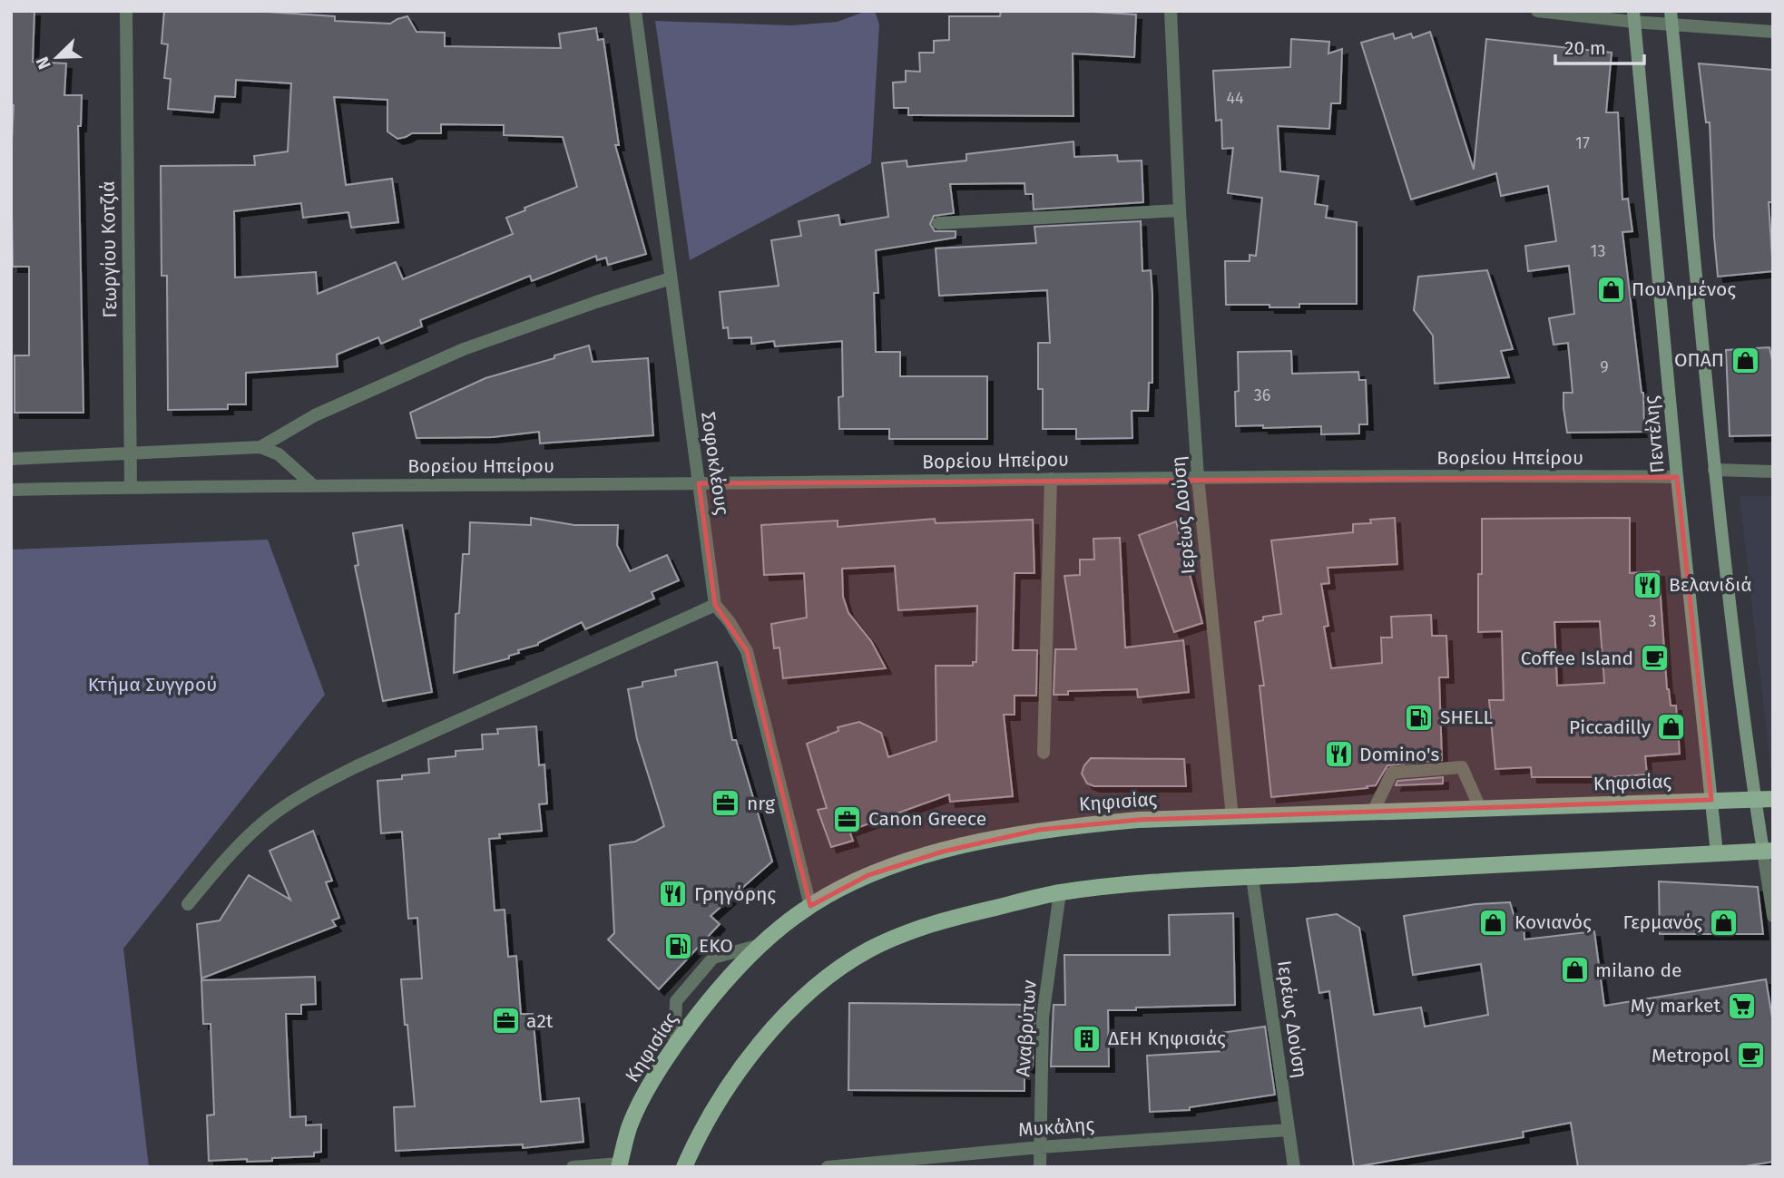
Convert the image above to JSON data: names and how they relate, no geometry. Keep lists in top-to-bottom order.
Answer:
{
  "streets": {
    "main road": ["Πεντέλης", "Κηφισίας"],
    "street": [
      "Γεωργίου Κοτζιά",
      "Βορείου Ηπείρου",
      "Σοφοκλέους",
      "Ιερέως Δούση",
      "Αναβρύτων",
      "Μυκάλης"
    ]
  },
  "crossings": [
    ["Γεωργίου Κοτζιά", "Βορείου Ηπείρου"],
    ["Πεντέλης", "Βορείου Ηπείρου"],
    ["Πεντέλης", "Κηφισίας"],
    ["Βορείου Ηπείρου", "Σοφοκλέους"],
    ["Βορείου Ηπείρου", "Ιερέως Δούση"],
    ["Σοφοκλέους", "Κηφισίας"],
    ["Ιερέως Δούση", "Κηφισίας"],
    ["Ιερέως Δούση", "Μυκάλης"],
    ["Αναβρύτων", "Μυκάλης"]
  ],
  "parks": ["Κτήμα Συγγρού"],
  "places": {
    "shop": [
      "Πουλημένος",
      "ΟΠΑΠ",
      "Piccadilly",
      "Κονιανός",
      "Γερμανός",
      "milano de"
    ],
    "restaurant": ["Βελανιδιά", "Domino's", "Γρηγόρης"],
    "cafe": ["Coffee Island", "Metropol"],
    "fuel station": ["SHELL", "EKO"],
    "office": ["nrg", "Canon Greece", "a2t"],
    "supermarket": ["My market"],
    "building": ["ΔΕΗ Κηφισιάς"]
  },
  "house_numbers": [
    "44",
    "17",
    "13",
    "9",
    "36",
    "3"
  ],
  "scale_bar": "20 m",
  "north": "bottom left"
}
